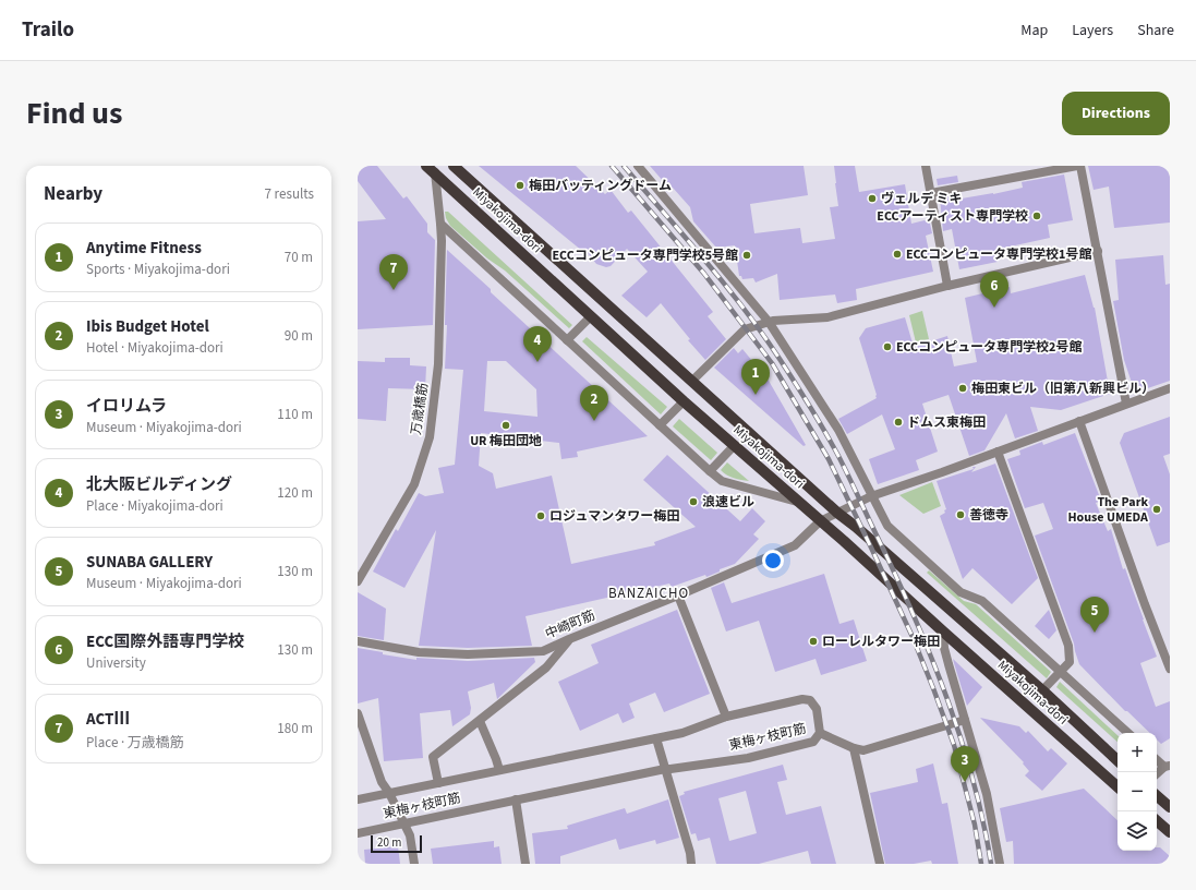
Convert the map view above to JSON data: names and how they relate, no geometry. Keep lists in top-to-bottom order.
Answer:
{
  "streets": {
    "main road": ["Miyakojima-dori"],
    "street": ["万歳橋筋", "中崎町筋", "東梅ヶ枝町筋"]
  },
  "crossings": [
    ["Miyakojima-dori", "万歳橋筋"],
    ["Miyakojima-dori", "中崎町筋"]
  ],
  "districts": ["BANZAICHO"],
  "places": [
    "梅田バッティングドーム",
    "ヴェルデ ミキ",
    "ECCアーティスト専門学校",
    "ECCコンピュータ専門学校1号館",
    "ECCコンピュータ専門学校5号館",
    "ECCコンピュータ専門学校2号館",
    "梅田東ビル（旧第八新興ビル）",
    "ドムス東梅田",
    "UR 梅田団地",
    "浪速ビル",
    "The Park House UMEDA",
    "善徳寺",
    "ロジュマンタワー梅田",
    "ローレルタワー梅田"
  ],
  "scale_bar": "20 m",
  "page": {
    "header": "Trailo",
    "nav": ["Map", "Layers", "Share"],
    "title": "Find us",
    "buttons": "Directions",
    "heading": ["Nearby", "7 results"],
    "list": [
      {
        "mark": "1",
        "name": "Anytime Fitness",
        "note": "Sports · Miyakojima-dori",
        "value": "70 m"
      },
      {
        "mark": "2",
        "name": "Ibis Budget Hotel",
        "note": "Hotel · Miyakojima-dori",
        "value": "90 m"
      },
      {
        "mark": "3",
        "name": "イロリムラ",
        "note": "Museum · Miyakojima-dori",
        "value": "110 m"
      },
      {
        "mark": "4",
        "name": "北大阪ビルディング",
        "note": "Place · Miyakojima-dori",
        "value": "120 m"
      },
      {
        "mark": "5",
        "name": "SUNABA GALLERY",
        "note": "Museum · Miyakojima-dori",
        "value": "130 m"
      },
      {
        "mark": "6",
        "name": "ECC国際外語専門学校",
        "note": "University",
        "value": "130 m"
      },
      {
        "mark": "7",
        "name": "ACTⅢ",
        "note": "Place · 万歳橋筋",
        "value": "180 m"
      }
    ],
    "pins": [
      "7",
      "6",
      "4",
      "1",
      "2",
      "5",
      "3"
    ],
    "map_buttons": ["+", "−"],
    "scale": "20 m"
  }
}
